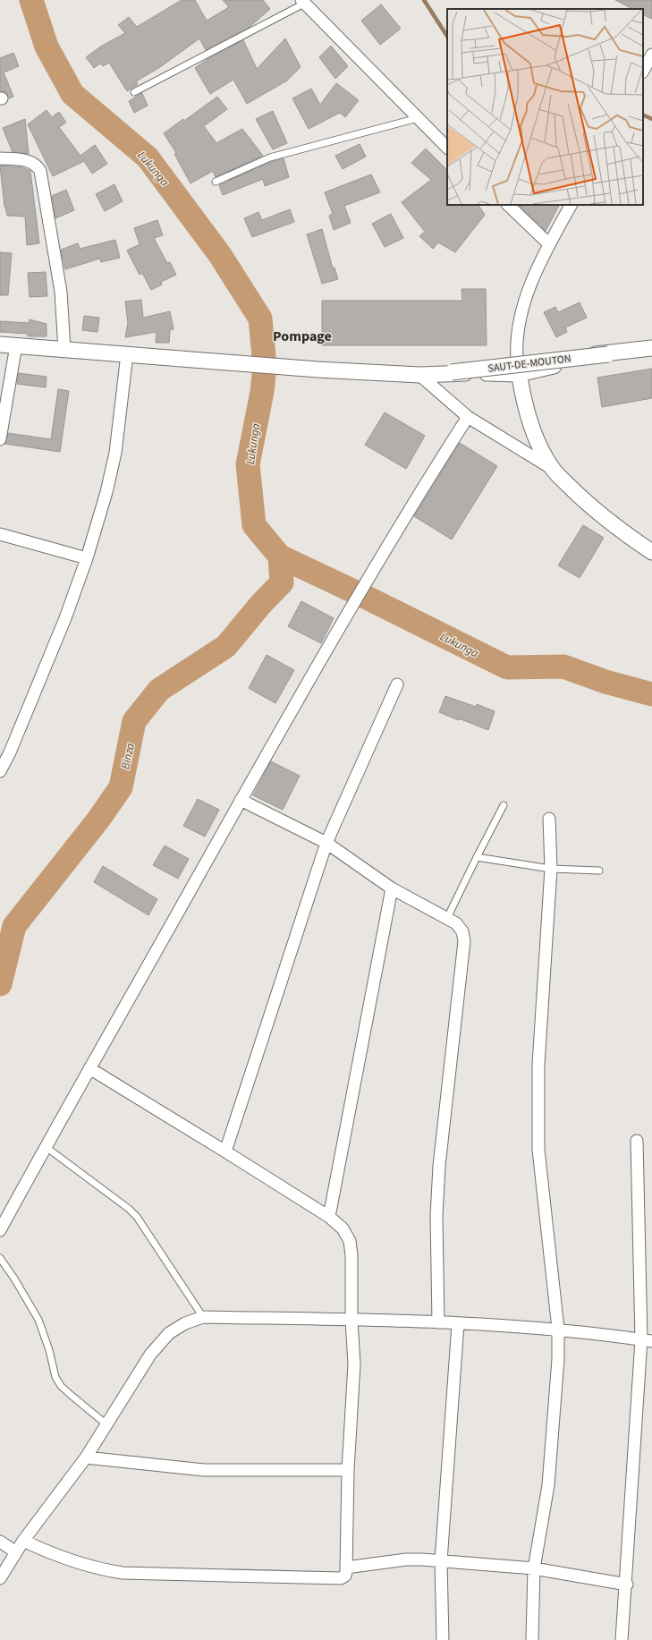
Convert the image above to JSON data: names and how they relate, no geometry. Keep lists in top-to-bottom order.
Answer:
{
  "streets": {
    "street": ["SAUT-DE-MOUTON"]
  },
  "districts": ["Pompage"],
  "water": ["Lukunga", "Binza"]
}
